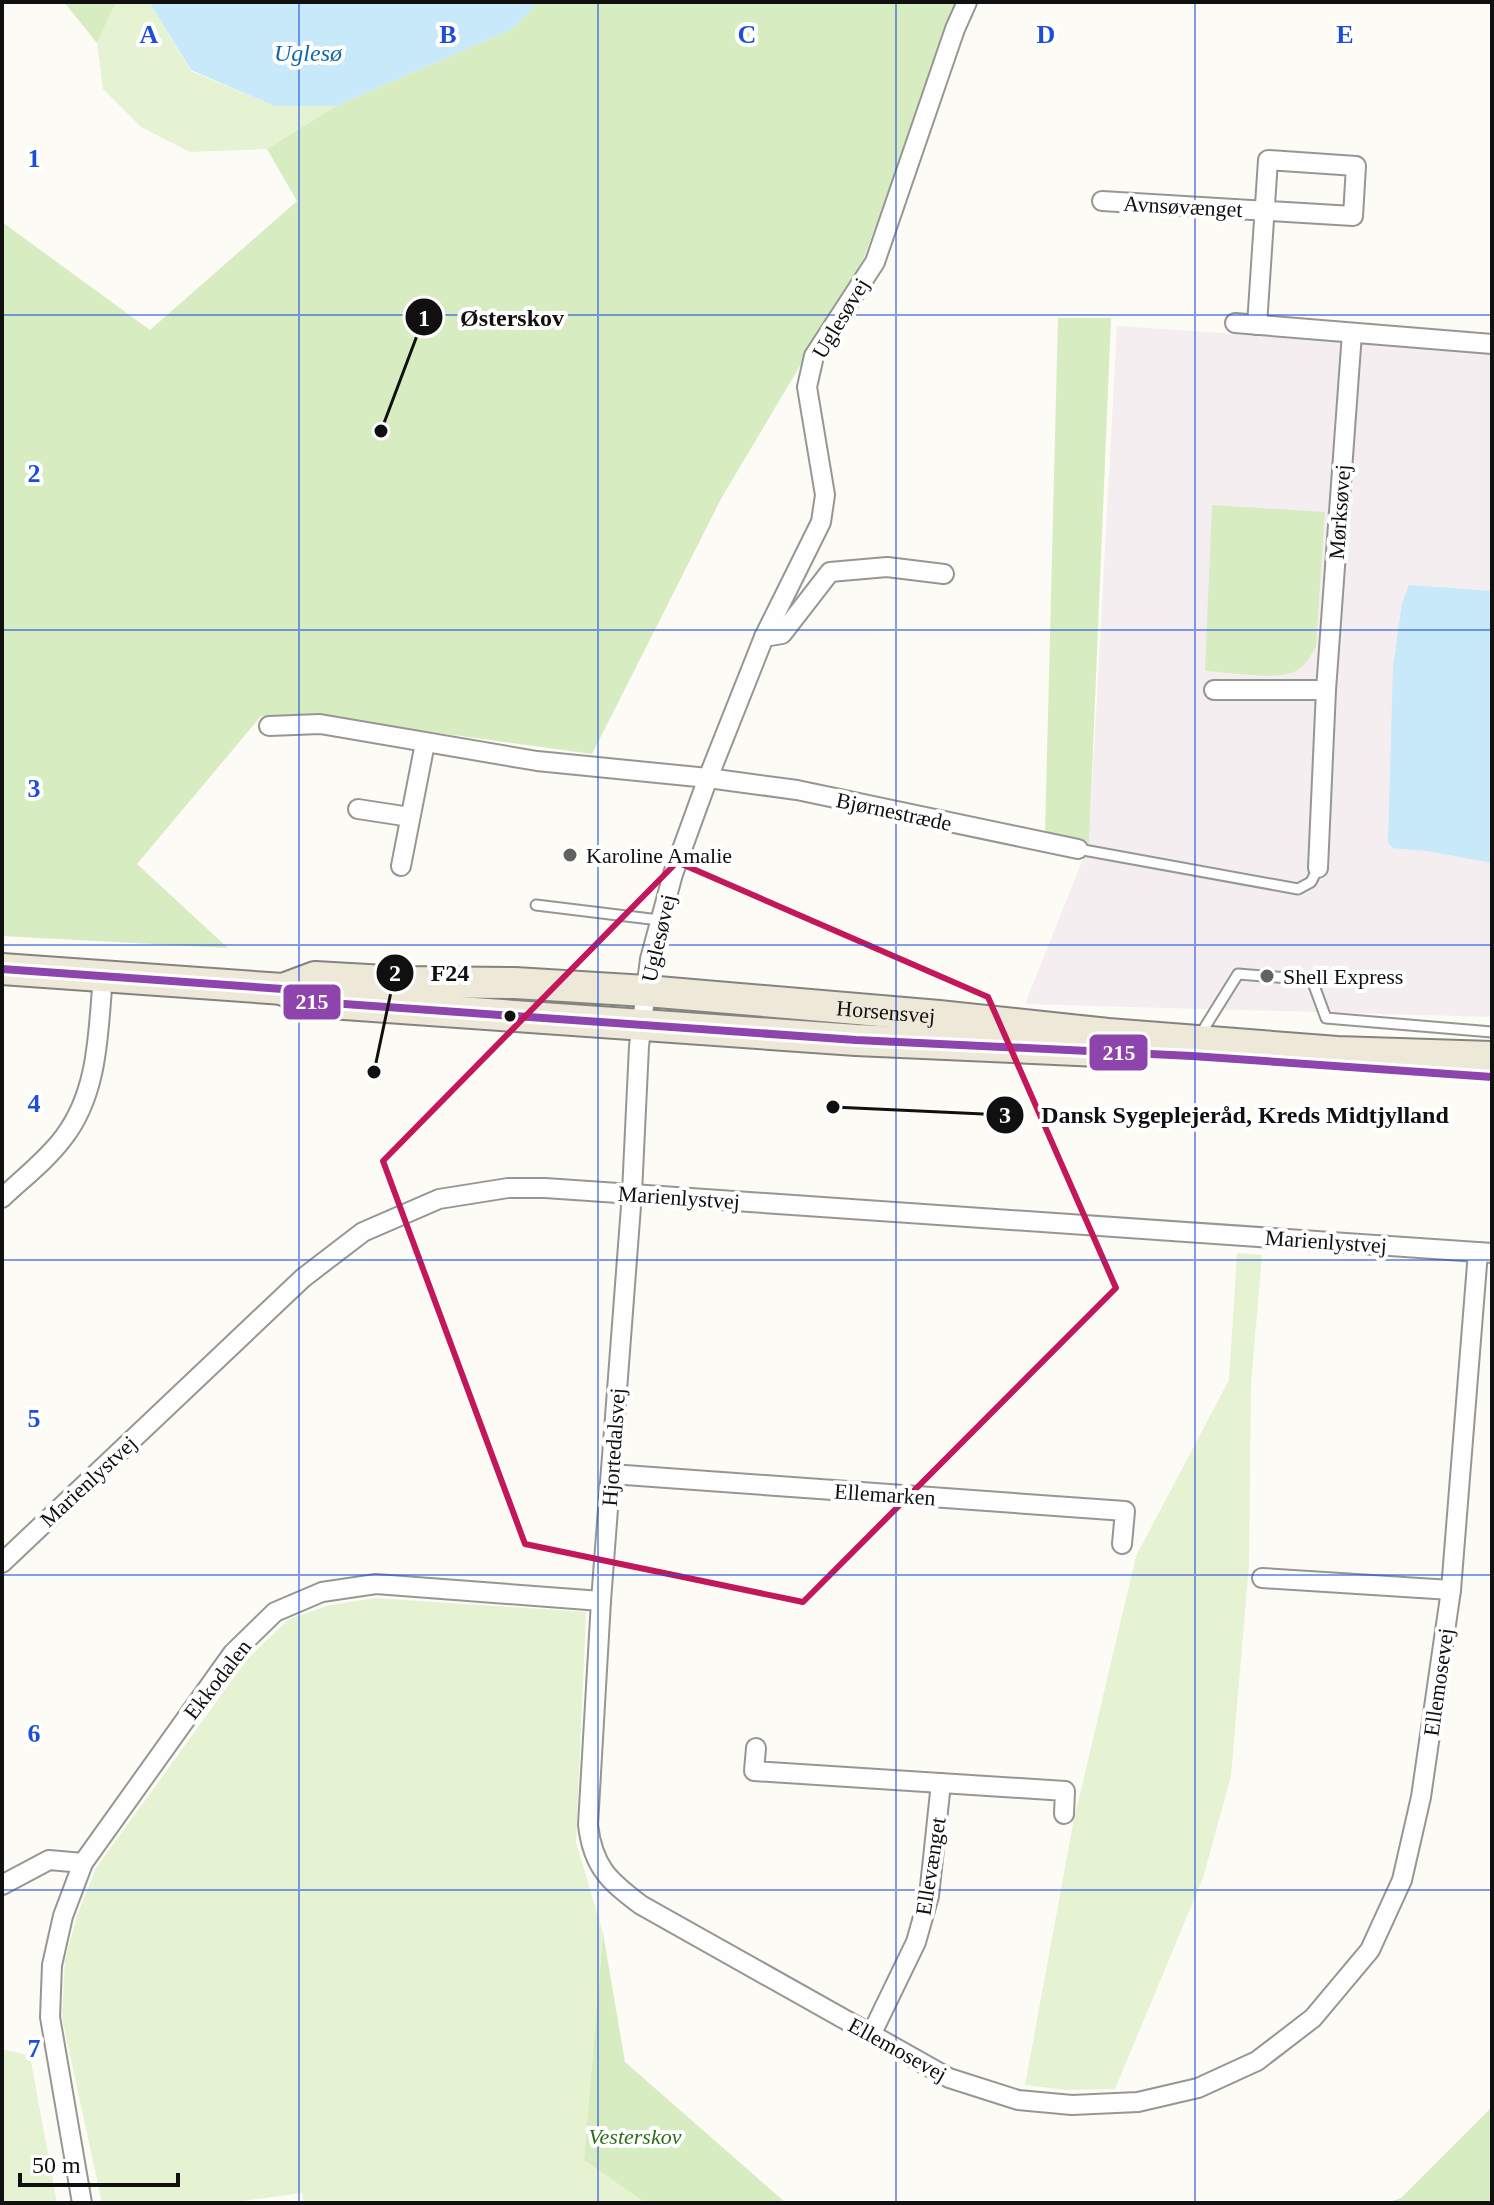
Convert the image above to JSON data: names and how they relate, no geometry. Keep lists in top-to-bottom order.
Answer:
{
  "streets": {
    "main road": ["Horsensvej"],
    "street": [
      "Avnsøvænget",
      "Uglesøvej",
      "Mørksøvej",
      "Bjørnestræde",
      "Marienlystvej",
      "Hjortedalsvej",
      "Ellemarken",
      "Ekkodalen",
      "Ellemosevej",
      "Ellevænget"
    ]
  },
  "crossings": [
    ["Uglesøvej", "Bjørnestræde"],
    ["Uglesøvej", "Horsensvej"],
    ["Uglesøvej", "Hjortedalsvej"],
    ["Horsensvej", "Hjortedalsvej"],
    ["Marienlystvej", "Hjortedalsvej"],
    ["Marienlystvej", "Ellemosevej"],
    ["Hjortedalsvej", "Ellemarken"],
    ["Hjortedalsvej", "Ekkodalen"],
    ["Hjortedalsvej", "Ellemosevej"],
    ["Ellemosevej", "Ellevænget"]
  ],
  "water": ["Uglesø"],
  "parks": ["Vesterskov"],
  "places": [
    "Østerskov",
    "Karoline Amalie",
    "Shell Express",
    "F24",
    "Dansk Sygeplejeråd, Kreds Midtjylland"
  ],
  "lines": ["transit line 215"],
  "scale_bar": "50 m",
  "grid": {
    "columns": [
      "A",
      "B",
      "C",
      "D",
      "E"
    ],
    "rows": [
      "1",
      "2",
      "3",
      "4",
      "5",
      "6",
      "7"
    ]
  }
}
